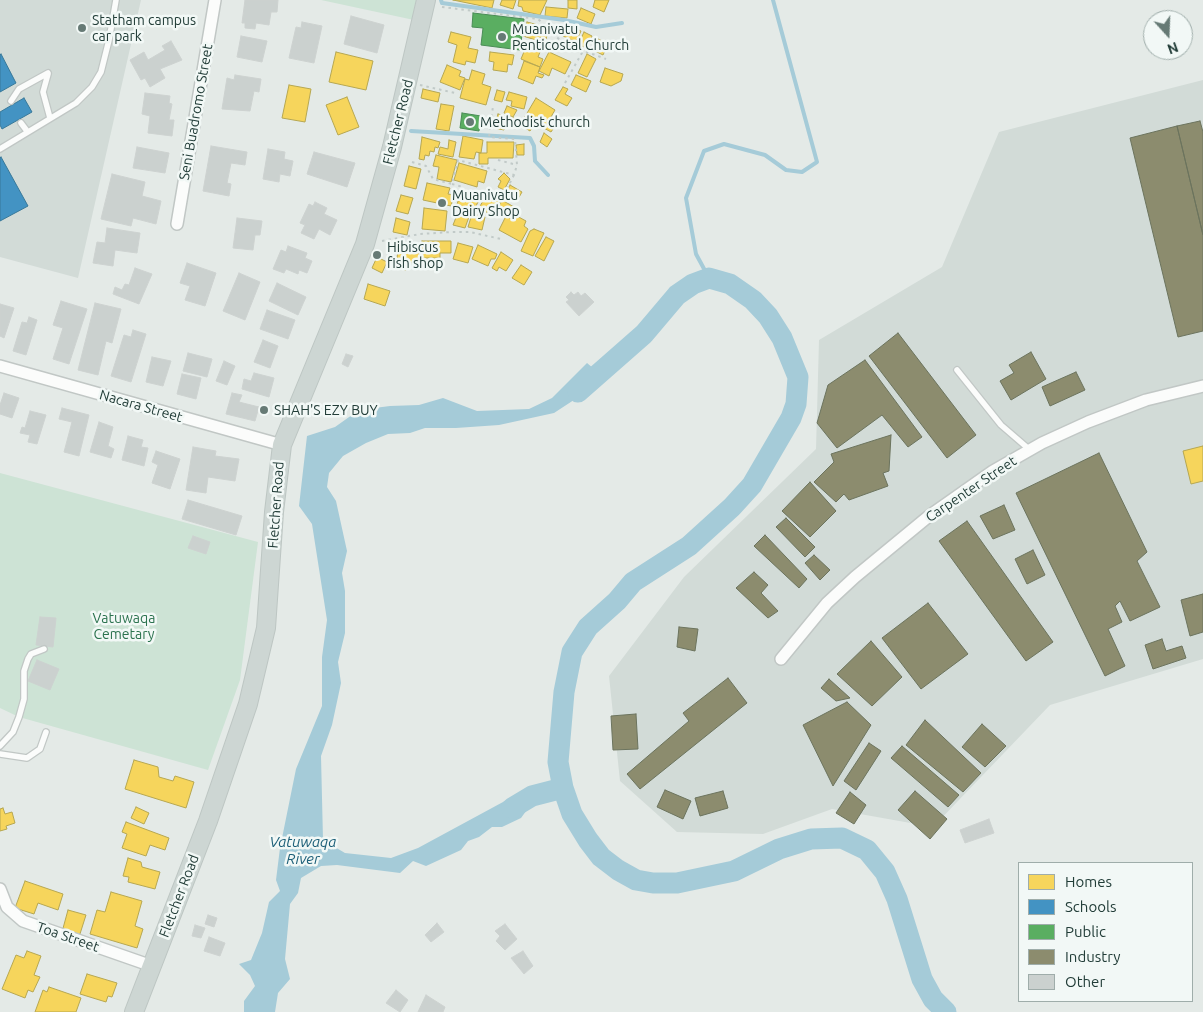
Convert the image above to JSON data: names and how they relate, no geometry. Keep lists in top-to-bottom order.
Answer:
{
  "streets": {
    "main road": ["Fletcher Road"],
    "street": [
      "Seni Buadromo Street",
      "Nacara Street",
      "Carpenter Street",
      "Toa Street"
    ]
  },
  "crossings": [
    ["Fletcher Road", "Nacara Street"],
    ["Fletcher Road", "Toa Street"]
  ],
  "water": ["Vatuwaqa River"],
  "parks": ["Vatuwaqa Cemetary"],
  "places": [
    "Statham campus car park",
    "Muanivatu Penticostal Church",
    "Methodist church",
    "Muanivatu Dairy Shop",
    "Hibiscus fish shop",
    "SHAH'S EZY BUY"
  ],
  "legend": [
    "Homes",
    "Schools",
    "Public",
    "Industry",
    "Other"
  ],
  "north": "bottom"
}
